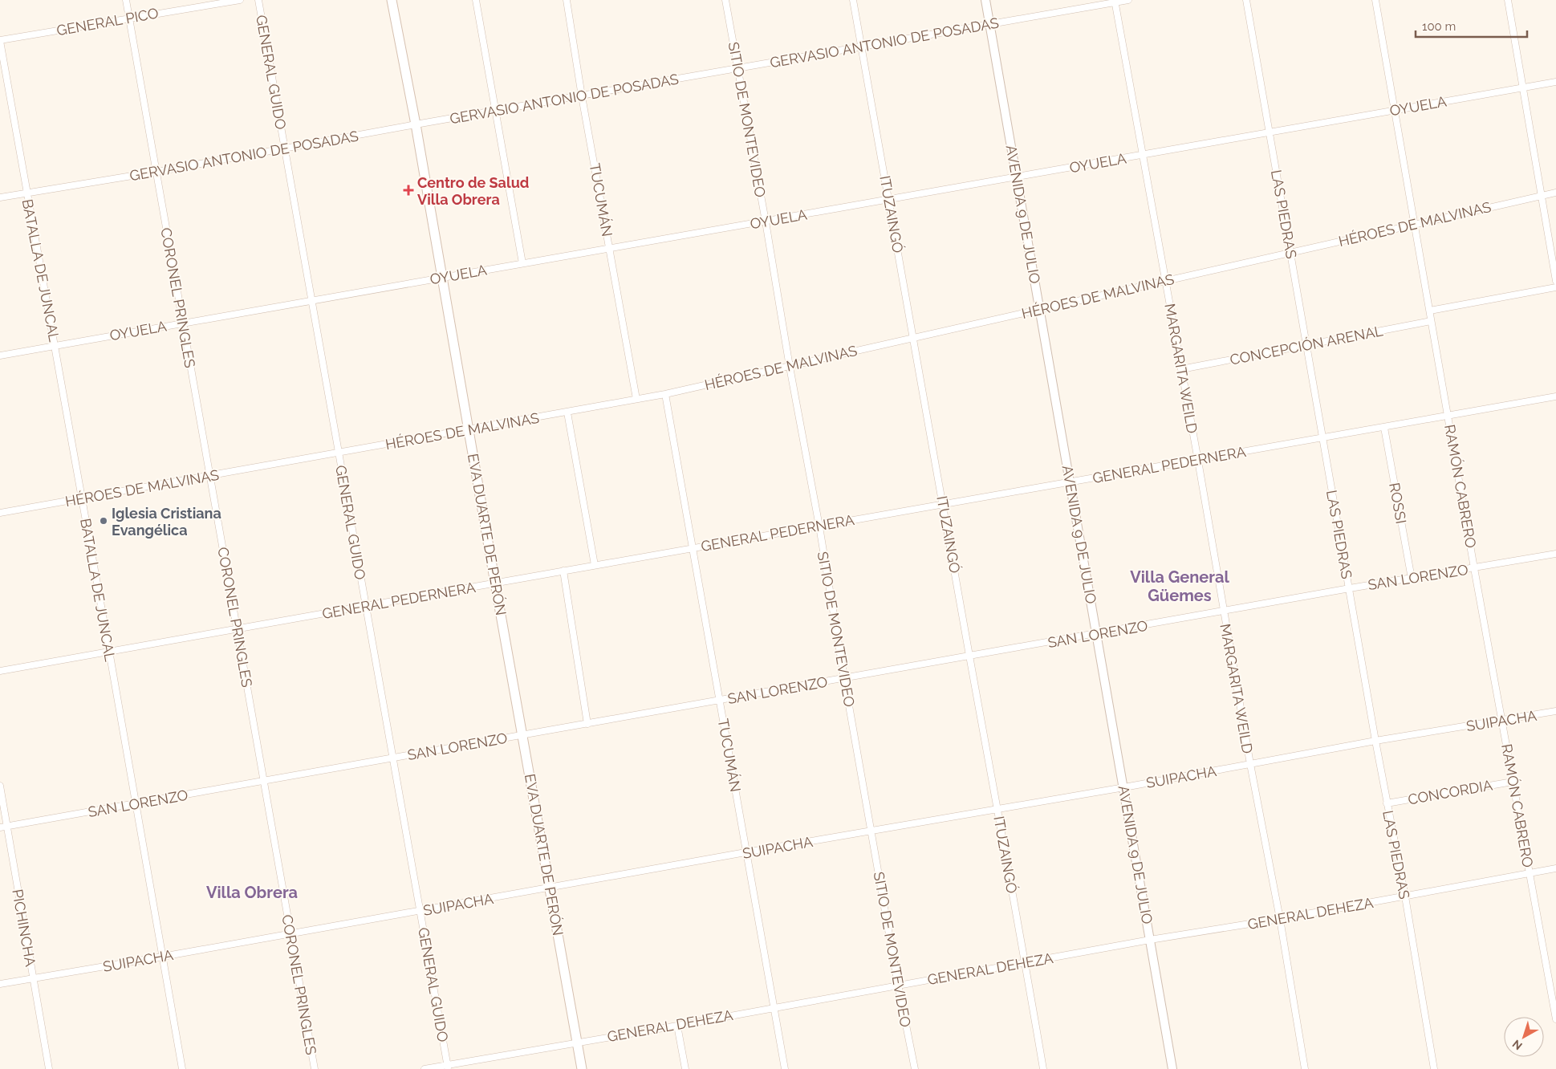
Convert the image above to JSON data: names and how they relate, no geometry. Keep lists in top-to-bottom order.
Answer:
{
  "streets": {
    "main road": ["EVA DUARTE DE PERÓN"],
    "street": [
      "GENERAL PICO",
      "GERVASIO ANTONIO DE POSADAS",
      "GENERAL GUIDO",
      "OYUELA",
      "SITIO DE MONTEVIDEO",
      "TUCUMÁN",
      "ITUZAINGÓ",
      "AVENIDA 9 DE JULIO",
      "LAS PIEDRAS",
      "HÉROES DE MALVINAS",
      "BATALLA DE JUNCAL",
      "CORONEL PRINGLES",
      "CONCEPCIÓN ARENAL",
      "MARGARITA WEILD",
      "GENERAL PEDERNERA",
      "RAMÓN CABRERO",
      "ROSSI",
      "SAN LORENZO",
      "SUIPACHA",
      "CONCORDIA",
      "GENERAL DEHEZA",
      "PICHINCHA"
    ]
  },
  "crossings": [
    ["GENERAL PICO", "BATALLA DE JUNCAL"],
    ["GENERAL PICO", "CORONEL PRINGLES"],
    ["GERVASIO ANTONIO DE POSADAS", "GENERAL GUIDO"],
    ["GERVASIO ANTONIO DE POSADAS", "SITIO DE MONTEVIDEO"],
    ["GERVASIO ANTONIO DE POSADAS", "TUCUMÁN"],
    ["GERVASIO ANTONIO DE POSADAS", "ITUZAINGÓ"],
    ["GERVASIO ANTONIO DE POSADAS", "AVENIDA 9 DE JULIO"],
    ["GERVASIO ANTONIO DE POSADAS", "BATALLA DE JUNCAL"],
    ["GERVASIO ANTONIO DE POSADAS", "CORONEL PRINGLES"],
    ["GERVASIO ANTONIO DE POSADAS", "MARGARITA WEILD"],
    ["GERVASIO ANTONIO DE POSADAS", "EVA DUARTE DE PERÓN"],
    ["GENERAL GUIDO", "OYUELA"],
    ["GENERAL GUIDO", "HÉROES DE MALVINAS"],
    ["GENERAL GUIDO", "GENERAL PEDERNERA"],
    ["GENERAL GUIDO", "SAN LORENZO"],
    ["GENERAL GUIDO", "SUIPACHA"],
    ["GENERAL GUIDO", "GENERAL DEHEZA"],
    ["OYUELA", "SITIO DE MONTEVIDEO"],
    ["OYUELA", "TUCUMÁN"],
    ["OYUELA", "ITUZAINGÓ"],
    ["OYUELA", "AVENIDA 9 DE JULIO"],
    ["OYUELA", "LAS PIEDRAS"],
    ["OYUELA", "BATALLA DE JUNCAL"],
    ["OYUELA", "CORONEL PRINGLES"],
    ["OYUELA", "MARGARITA WEILD"],
    ["OYUELA", "RAMÓN CABRERO"],
    ["OYUELA", "EVA DUARTE DE PERÓN"],
    ["SITIO DE MONTEVIDEO", "HÉROES DE MALVINAS"],
    ["SITIO DE MONTEVIDEO", "GENERAL PEDERNERA"],
    ["SITIO DE MONTEVIDEO", "SAN LORENZO"],
    ["SITIO DE MONTEVIDEO", "SUIPACHA"],
    ["SITIO DE MONTEVIDEO", "GENERAL DEHEZA"],
    ["TUCUMÁN", "HÉROES DE MALVINAS"],
    ["TUCUMÁN", "GENERAL PEDERNERA"],
    ["TUCUMÁN", "SAN LORENZO"],
    ["TUCUMÁN", "SUIPACHA"],
    ["TUCUMÁN", "GENERAL DEHEZA"],
    ["ITUZAINGÓ", "HÉROES DE MALVINAS"],
    ["ITUZAINGÓ", "GENERAL PEDERNERA"],
    ["ITUZAINGÓ", "SAN LORENZO"],
    ["ITUZAINGÓ", "SUIPACHA"],
    ["ITUZAINGÓ", "GENERAL DEHEZA"],
    ["AVENIDA 9 DE JULIO", "HÉROES DE MALVINAS"],
    ["AVENIDA 9 DE JULIO", "GENERAL PEDERNERA"],
    ["AVENIDA 9 DE JULIO", "SAN LORENZO"],
    ["AVENIDA 9 DE JULIO", "SUIPACHA"],
    ["AVENIDA 9 DE JULIO", "GENERAL DEHEZA"],
    ["LAS PIEDRAS", "HÉROES DE MALVINAS"],
    ["LAS PIEDRAS", "CONCEPCIÓN ARENAL"],
    ["LAS PIEDRAS", "GENERAL PEDERNERA"],
    ["LAS PIEDRAS", "SAN LORENZO"],
    ["LAS PIEDRAS", "SUIPACHA"],
    ["LAS PIEDRAS", "CONCORDIA"],
    ["LAS PIEDRAS", "GENERAL DEHEZA"],
    ["HÉROES DE MALVINAS", "BATALLA DE JUNCAL"],
    ["HÉROES DE MALVINAS", "CORONEL PRINGLES"],
    ["HÉROES DE MALVINAS", "MARGARITA WEILD"],
    ["HÉROES DE MALVINAS", "RAMÓN CABRERO"],
    ["HÉROES DE MALVINAS", "EVA DUARTE DE PERÓN"],
    ["BATALLA DE JUNCAL", "GENERAL PEDERNERA"],
    ["BATALLA DE JUNCAL", "SAN LORENZO"],
    ["BATALLA DE JUNCAL", "SUIPACHA"],
    ["CORONEL PRINGLES", "GENERAL PEDERNERA"],
    ["CORONEL PRINGLES", "SAN LORENZO"],
    ["CORONEL PRINGLES", "SUIPACHA"],
    ["CONCEPCIÓN ARENAL", "MARGARITA WEILD"],
    ["CONCEPCIÓN ARENAL", "RAMÓN CABRERO"],
    ["MARGARITA WEILD", "GENERAL PEDERNERA"],
    ["MARGARITA WEILD", "SAN LORENZO"],
    ["MARGARITA WEILD", "SUIPACHA"],
    ["MARGARITA WEILD", "GENERAL DEHEZA"],
    ["GENERAL PEDERNERA", "RAMÓN CABRERO"],
    ["GENERAL PEDERNERA", "ROSSI"],
    ["GENERAL PEDERNERA", "EVA DUARTE DE PERÓN"],
    ["RAMÓN CABRERO", "SAN LORENZO"],
    ["RAMÓN CABRERO", "SUIPACHA"],
    ["RAMÓN CABRERO", "CONCORDIA"],
    ["RAMÓN CABRERO", "GENERAL DEHEZA"],
    ["ROSSI", "SAN LORENZO"],
    ["EVA DUARTE DE PERÓN", "SAN LORENZO"],
    ["EVA DUARTE DE PERÓN", "SUIPACHA"],
    ["EVA DUARTE DE PERÓN", "GENERAL DEHEZA"],
    ["SAN LORENZO", "PICHINCHA"],
    ["SUIPACHA", "PICHINCHA"]
  ],
  "districts": ["Villa General Güemes", "Villa Obrera"],
  "places": {
    "health": ["Centro de Salud Villa Obrera"],
    "other": ["Iglesia Cristiana Evangélica"]
  },
  "scale_bar": "100 m",
  "north": "bottom left"
}
